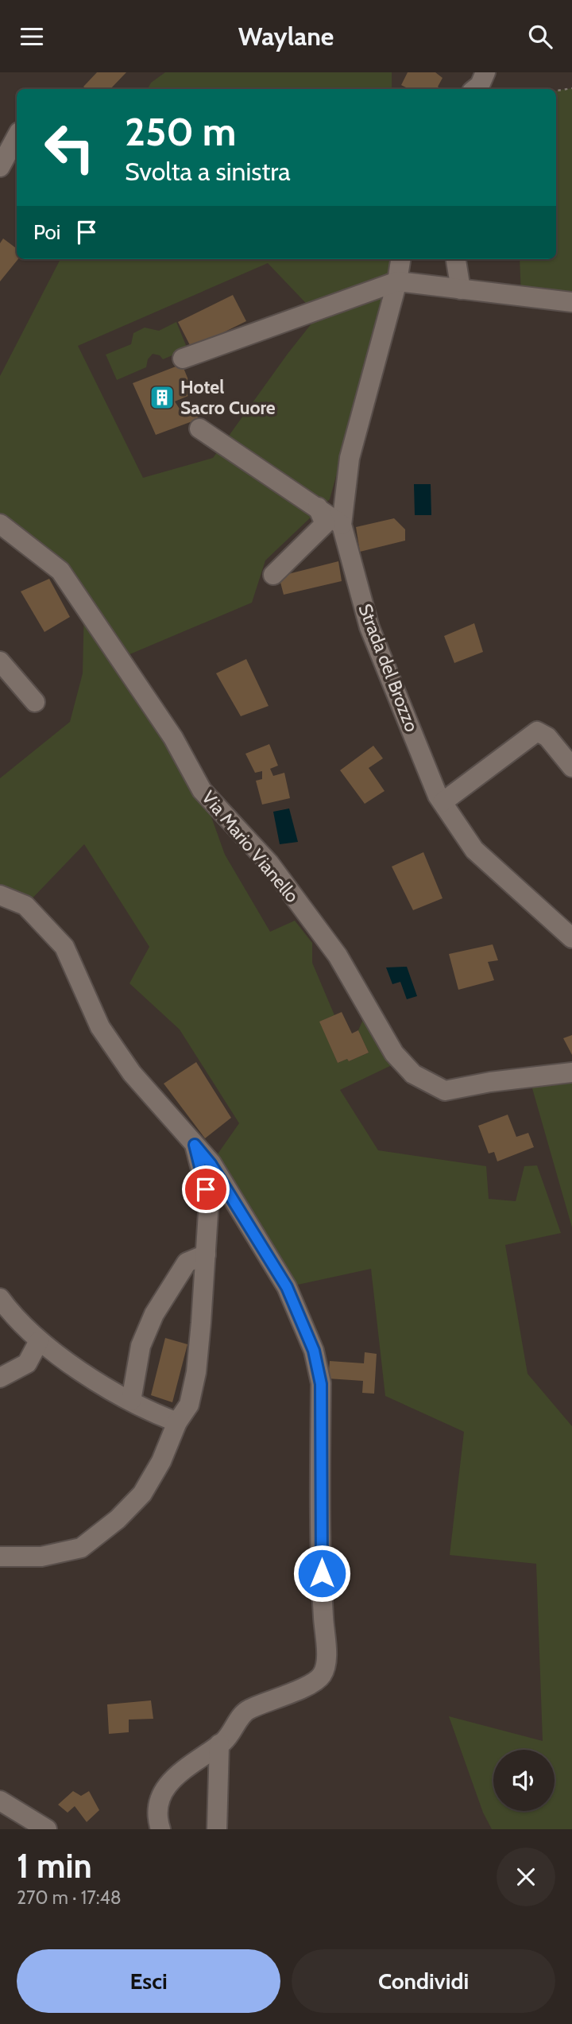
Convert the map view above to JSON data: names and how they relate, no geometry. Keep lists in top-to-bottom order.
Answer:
{
  "streets": {
    "street": ["Strada del Brozzo", "Via Mario Vianello"]
  },
  "places": {
    "building": ["Hotel Sacro Cuore"]
  },
  "page": {
    "header": "Waylane",
    "turn": ["250 m", "Svolta a sinistra"],
    "then": "Poi",
    "heading": ["1 min", "270 m · 17:48"],
    "buttons": ["Esci", "Condividi"]
  }
}
